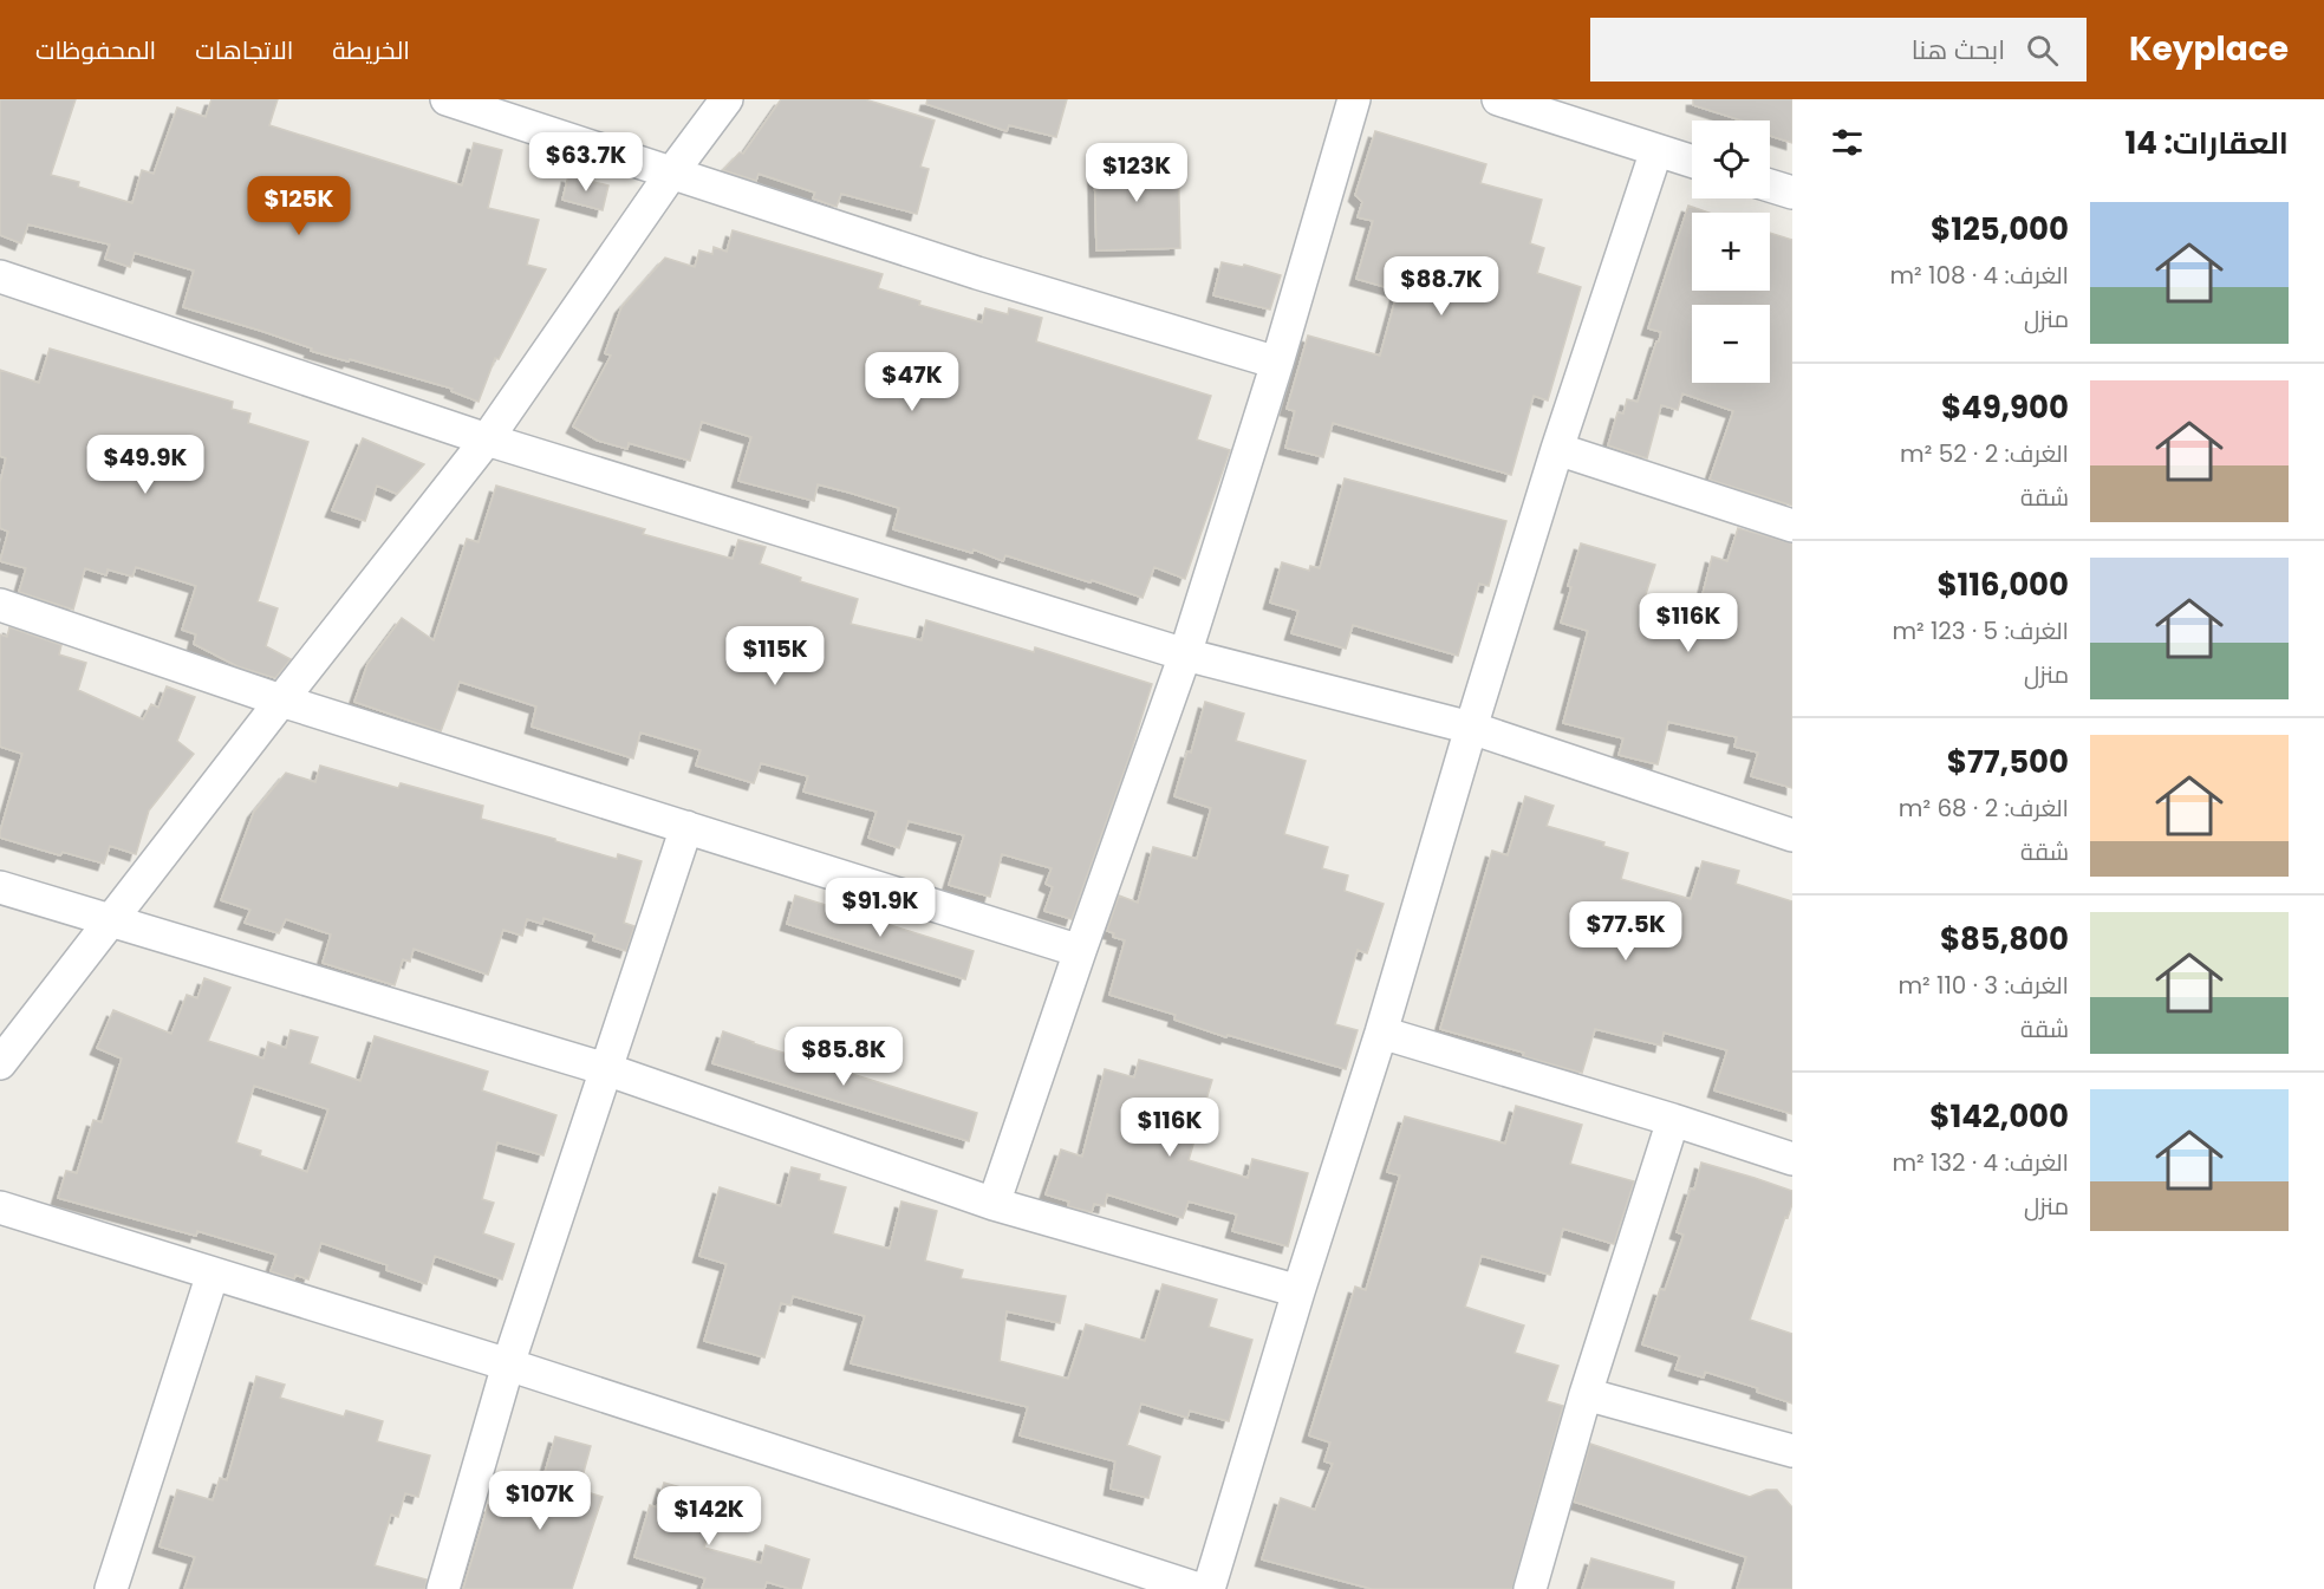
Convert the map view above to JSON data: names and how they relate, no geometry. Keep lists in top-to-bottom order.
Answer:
{
  "page": {
    "header": "Keyplace",
    "search": "ابحث هنا",
    "nav": ["الخريطة", "الاتجاهات", "المحفوظات"],
    "heading": "العقارات: 14",
    "map_buttons": ["+", "−"],
    "price": [
      "$63.7K",
      "$123K",
      "$125K",
      "$88.7K",
      "$47K",
      "$49.9K",
      "$116K",
      "$115K",
      "$91.9K",
      "$77.5K",
      "$85.8K",
      "$116K",
      "$107K",
      "$142K"
    ],
    "list": [
      {
        "name": "$125,000",
        "note": "الغرف: 4 · 108 m² · منزل"
      },
      {
        "name": "$49,900",
        "note": "الغرف: 2 · 52 m² · شقة"
      },
      {
        "name": "$116,000",
        "note": "الغرف: 5 · 123 m² · منزل"
      },
      {
        "name": "$77,500",
        "note": "الغرف: 2 · 68 m² · شقة"
      },
      {
        "name": "$85,800",
        "note": "الغرف: 3 · 110 m² · شقة"
      },
      {
        "name": "$142,000",
        "note": "الغرف: 4 · 132 m² · منزل"
      }
    ]
  }
}
